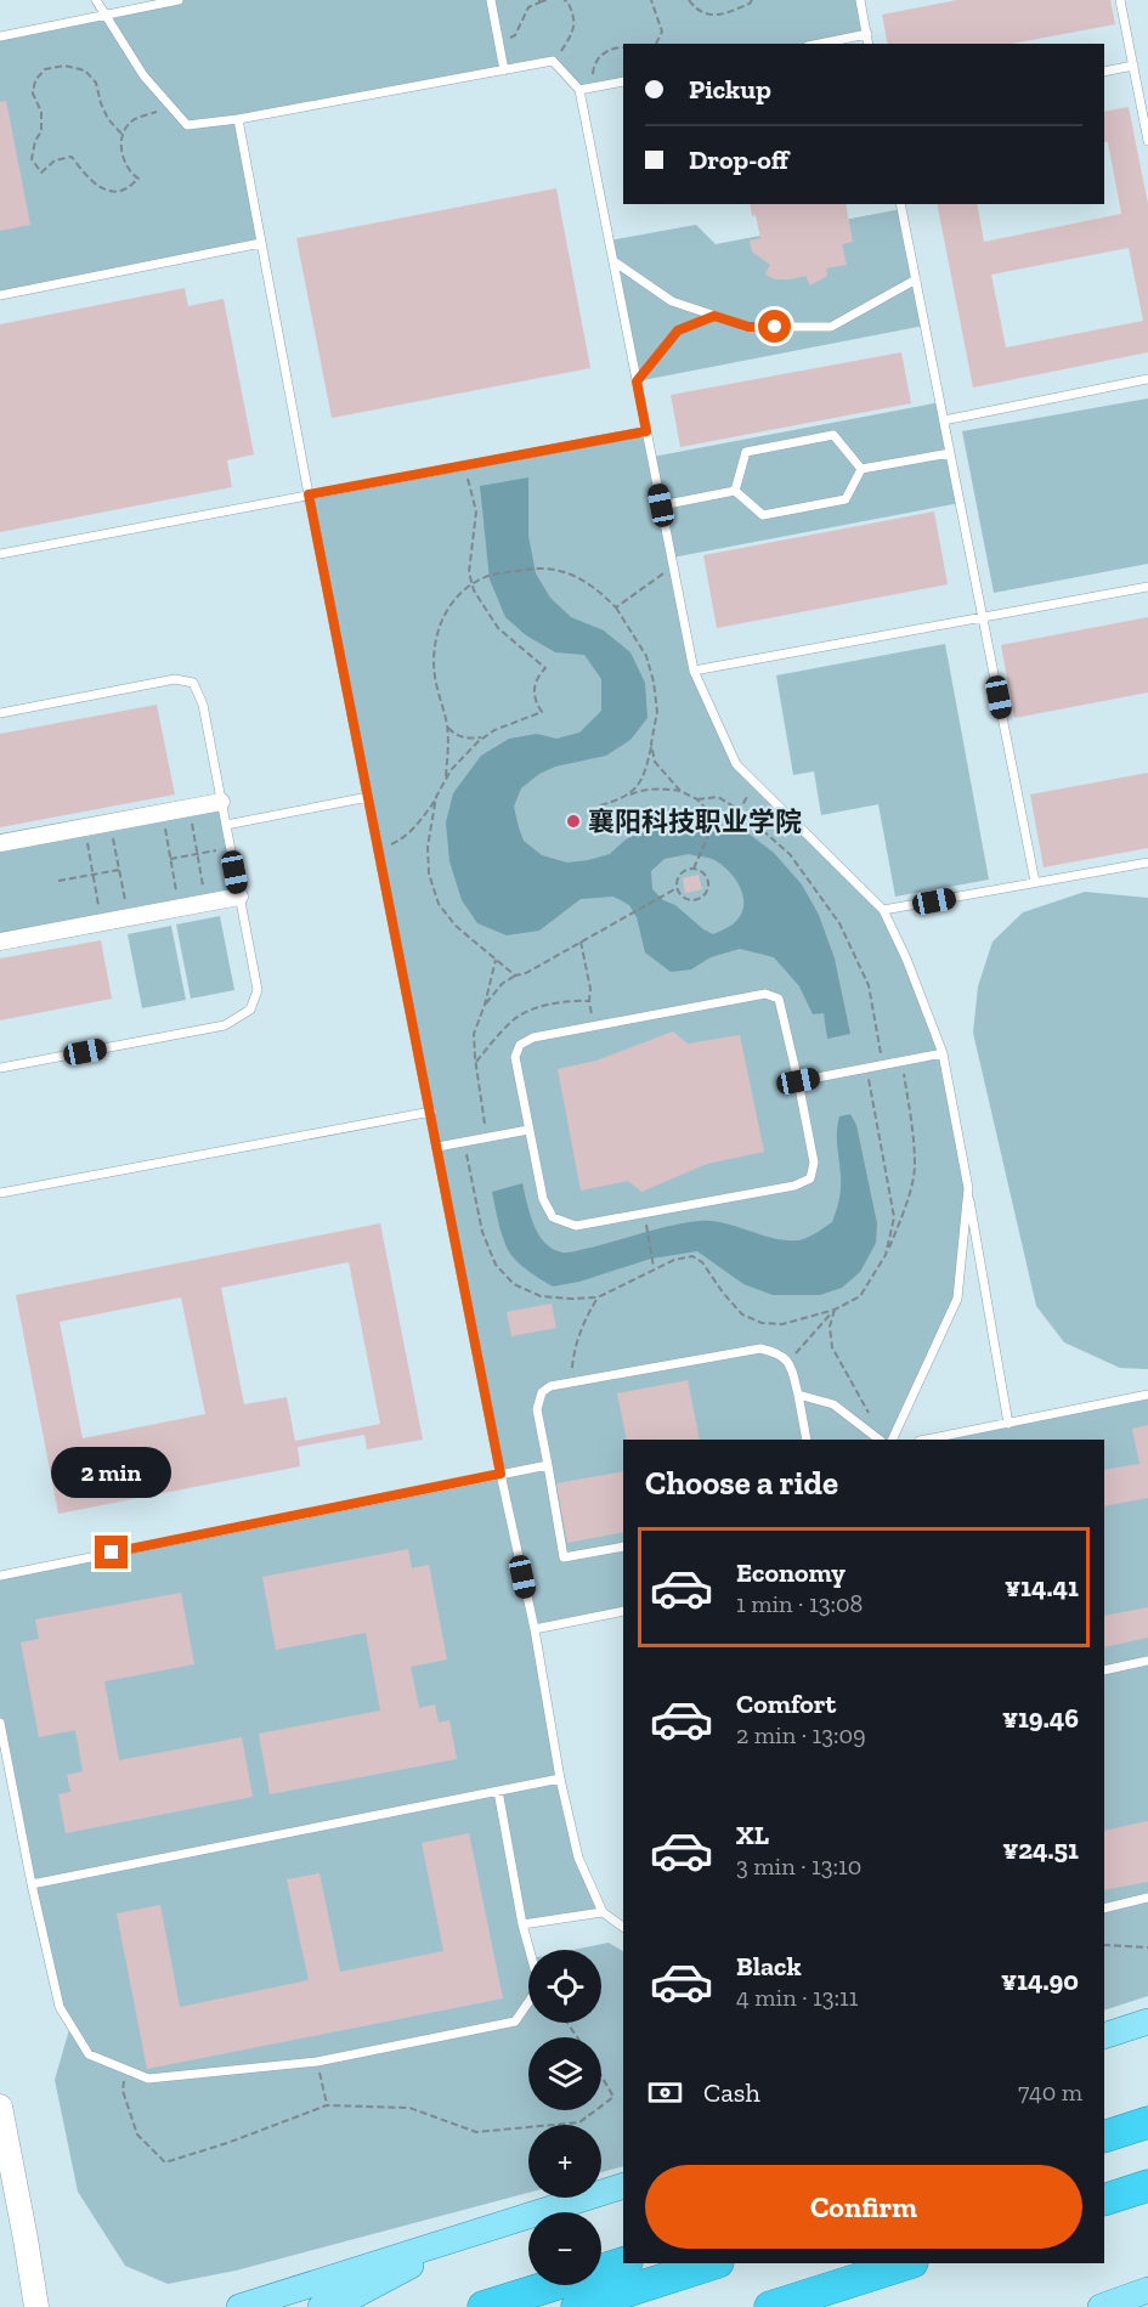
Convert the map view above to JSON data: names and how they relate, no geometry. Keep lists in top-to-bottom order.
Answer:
{
  "places": ["襄阳科技职业学院"],
  "page": {
    "banner": ["Pickup", "Drop-off"],
    "heading": "Choose a ride",
    "bubble": "2 min",
    "list": [
      {
        "name": "Economy",
        "note": "1 min · 13:08",
        "value": "¥14.41"
      },
      {
        "name": "Comfort",
        "note": "2 min · 13:09",
        "value": "¥19.46"
      },
      {
        "name": "XL",
        "note": "3 min · 13:10",
        "value": "¥24.51"
      },
      {
        "name": "Black",
        "note": "4 min · 13:11",
        "value": "¥14.90"
      }
    ],
    "map_buttons": ["+", "−"],
    "pay": ["Cash", "740 m"],
    "buttons": "Confirm"
  }
}
